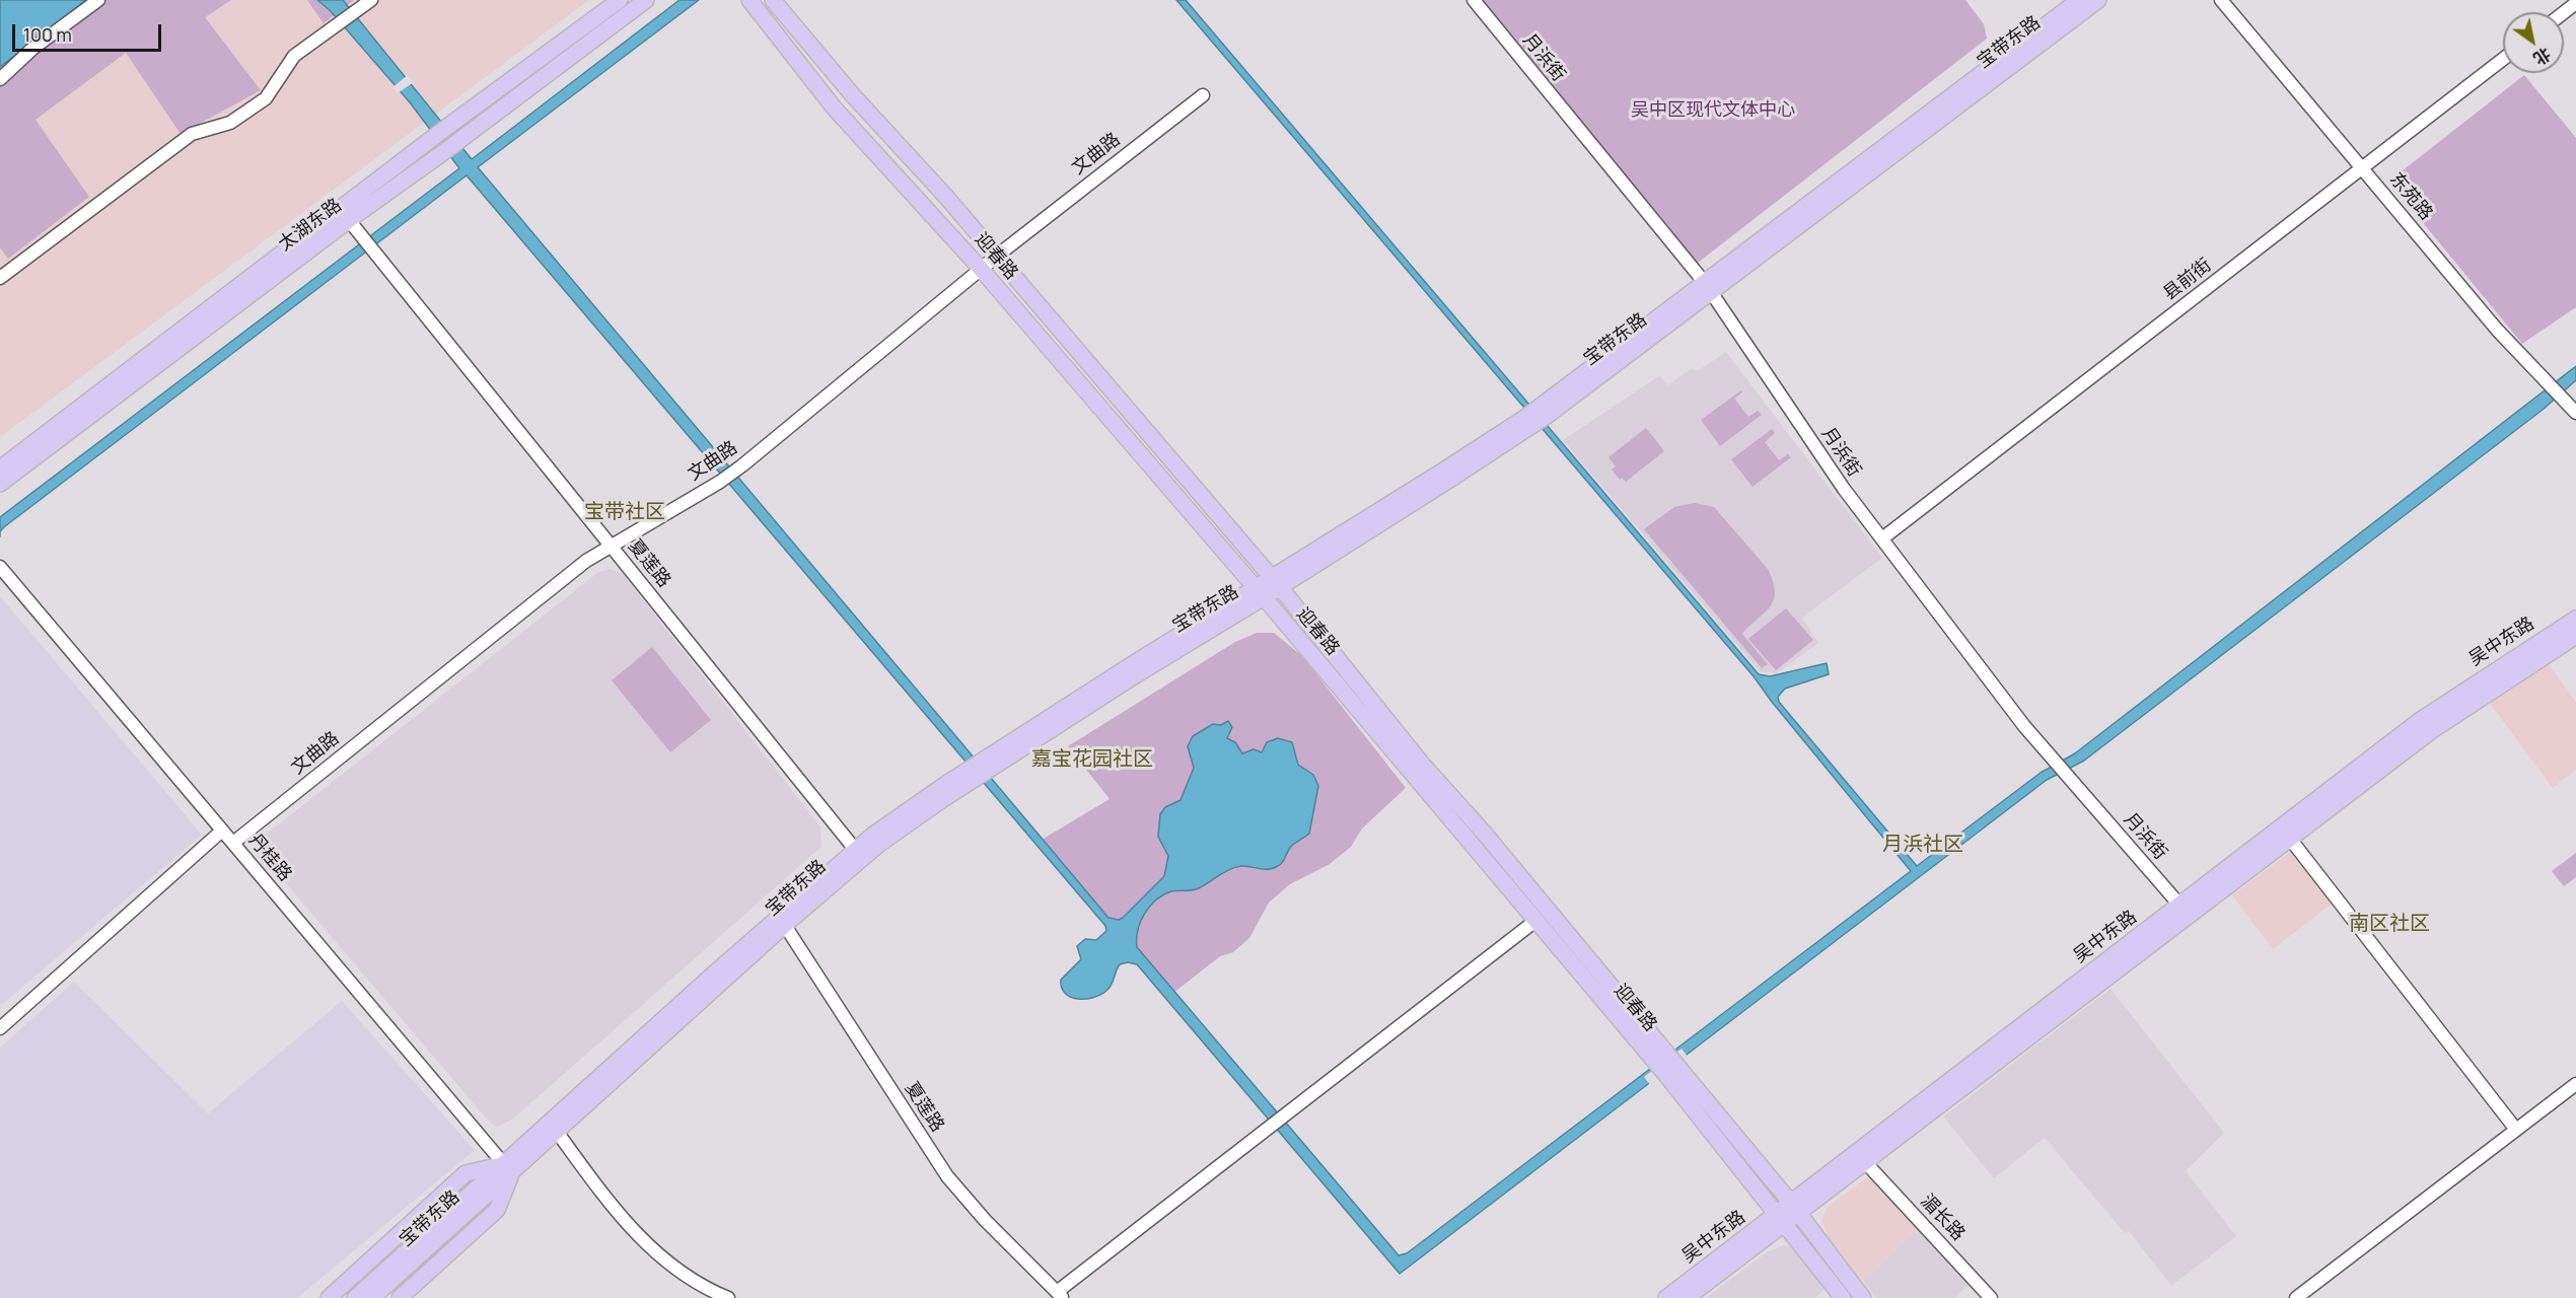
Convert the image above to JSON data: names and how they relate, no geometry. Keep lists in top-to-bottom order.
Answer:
{
  "streets": {
    "main road": [
      "宝带东路",
      "太湖东路",
      "迎春路",
      "吴中东路"
    ],
    "street": [
      "月浜街",
      "文曲路",
      "东苑路",
      "县前街",
      "夏莲路",
      "丹桂路",
      "湄长路"
    ]
  },
  "crossings": [
    ["宝带东路", "月浜街"],
    ["宝带东路", "迎春路"],
    ["宝带东路", "夏莲路"],
    ["宝带东路", "丹桂路"],
    ["月浜街", "县前街"],
    ["月浜街", "吴中东路"],
    ["文曲路", "迎春路"],
    ["文曲路", "夏莲路"],
    ["文曲路", "丹桂路"],
    ["东苑路", "县前街"],
    ["太湖东路", "夏莲路"],
    ["迎春路", "吴中东路"],
    ["吴中东路", "湄长路"]
  ],
  "districts": [
    "宝带社区",
    "嘉宝花园社区",
    "月浜社区",
    "南区社区"
  ],
  "parks": ["吴中区现代文体中心"],
  "scale_bar": "100 m",
  "north": "bottom right"
}
